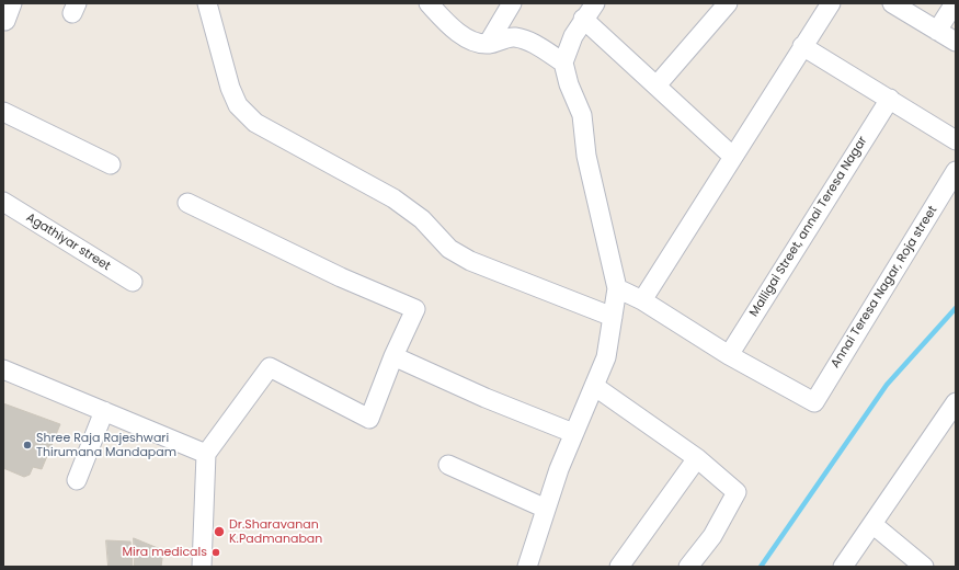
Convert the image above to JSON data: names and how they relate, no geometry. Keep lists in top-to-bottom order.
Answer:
{
  "streets": {
    "street": ["Malligai Street, annai Teresa Nagar", "Agathiyar street", "Annai Teresa Nagar, Roja street"]
  },
  "crossings": [
    ["Malligai Street, annai Teresa Nagar", "Annai Teresa Nagar, Roja street"]
  ],
  "places": ["Shree Raja Rajeshwari Thirumana Mandapam", "Dr.Sharavanan K.Padmanaban", "Mira medicals"]
}
